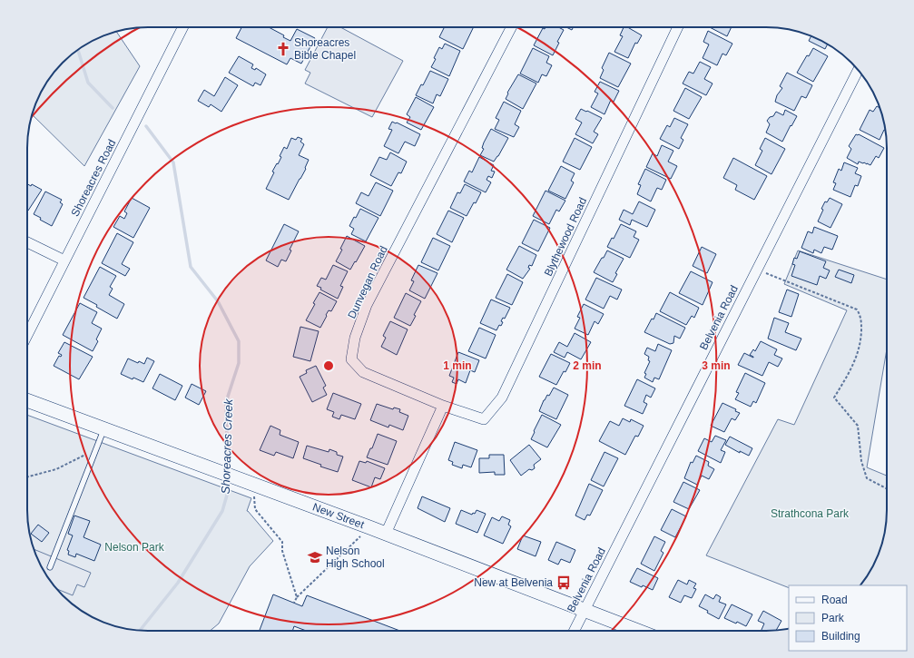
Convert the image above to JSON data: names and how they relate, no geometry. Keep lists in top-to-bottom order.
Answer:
{
  "streets": {
    "main road": ["New Street"],
    "street": [
      "Shoreacres Road",
      "Blythewood Road",
      "Dunvegan Road",
      "Belvenia Road"
    ]
  },
  "crossings": [
    ["Blythewood Road", "Dunvegan Road"],
    ["Belvenia Road", "New Street"]
  ],
  "water": ["Shoreacres Creek"],
  "parks": ["Strathcona Park", "Nelson Park"],
  "places": {
    "church": ["Shoreacres Bible Chapel"],
    "school or university": ["Nelson High School"],
    "bus stop": ["New at Belvenia"]
  },
  "legend": ["Road", "Park", "Building"],
  "rings": ["1 min", "2 min", "3 min"]
}
